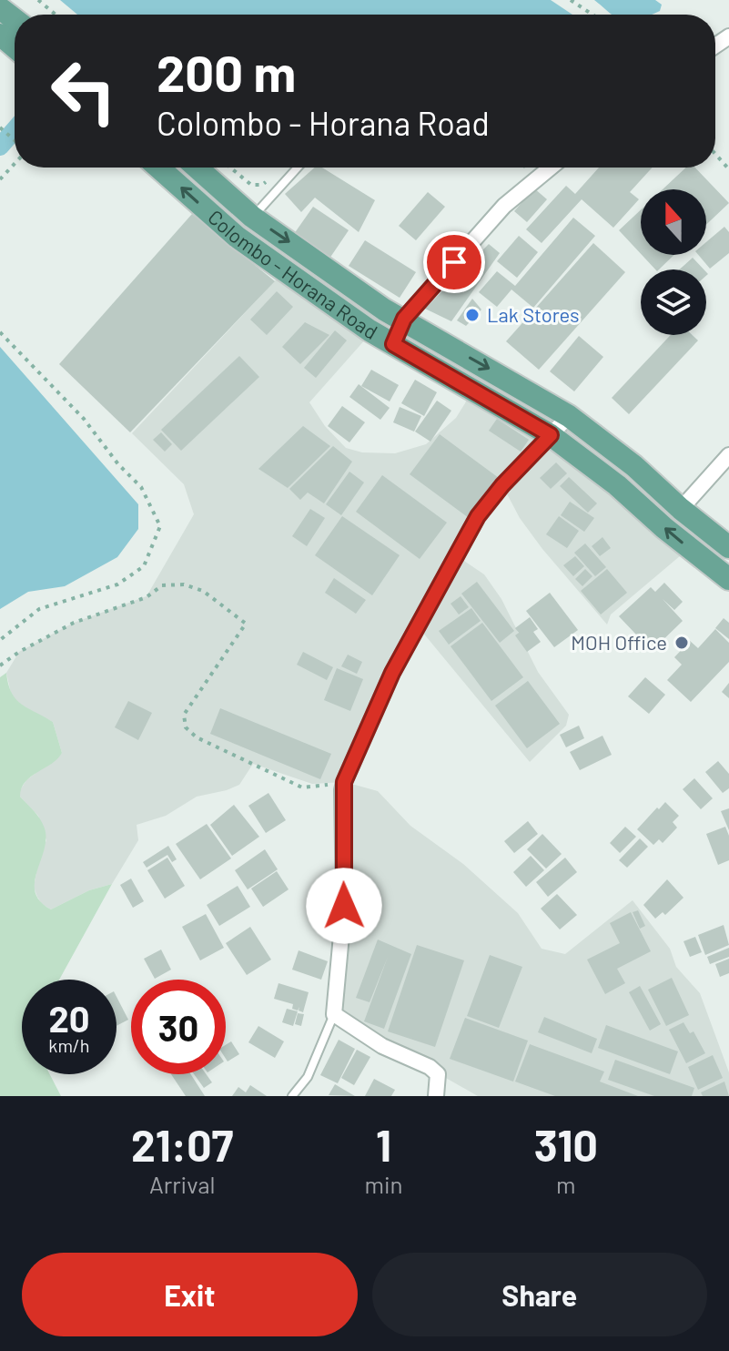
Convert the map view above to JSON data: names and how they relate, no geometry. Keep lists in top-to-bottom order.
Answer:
{
  "streets": {
    "main road": ["Colombo - Horana Road"]
  },
  "places": ["Lak Stores", "MOH Office"],
  "north": "top",
  "page": {
    "turn": ["200 m", "Colombo - Horana Road"],
    "speed": "20 km/h",
    "limit": "30",
    "eta": [
      "21:07",
      "Arrival",
      "1",
      "min",
      "310",
      "m"
    ],
    "buttons": ["Exit", "Share"]
  }
}
